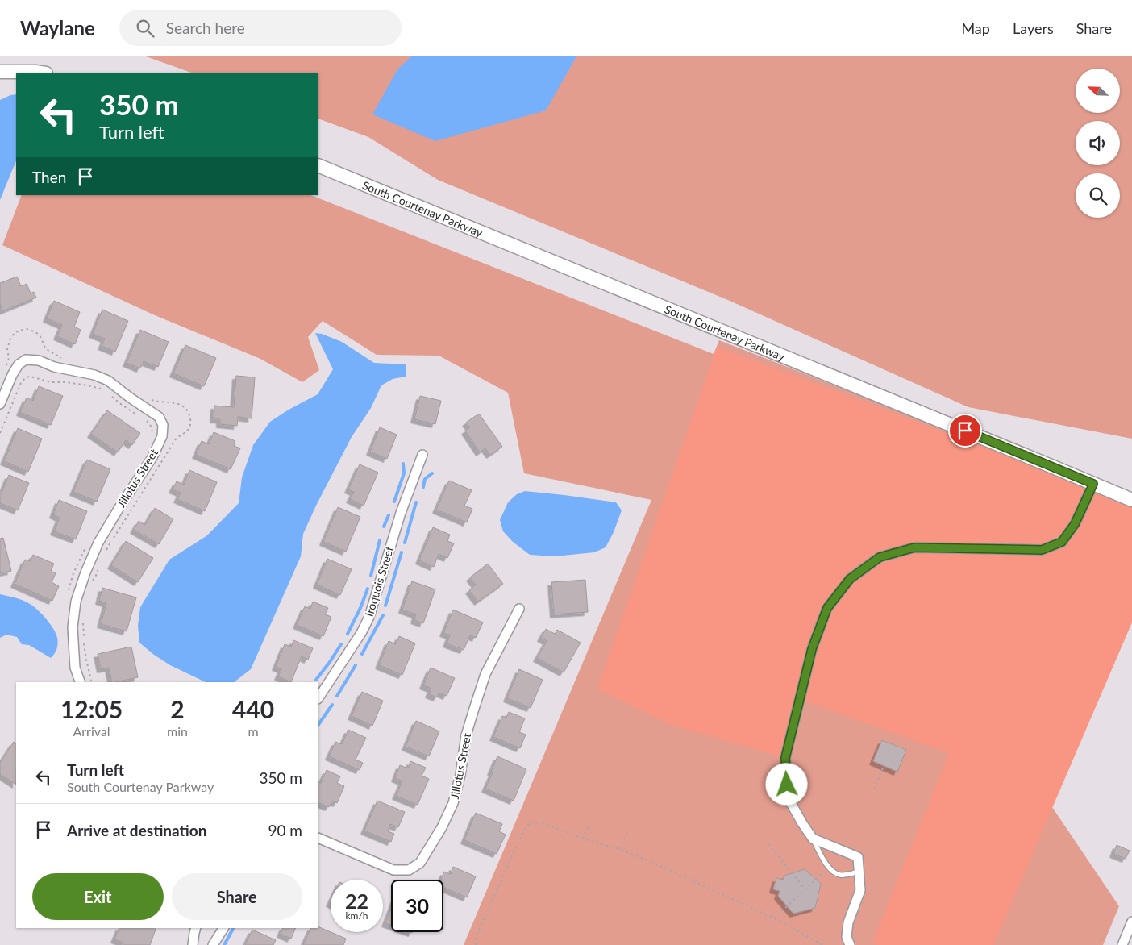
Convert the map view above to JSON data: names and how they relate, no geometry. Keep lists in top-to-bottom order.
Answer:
{
  "streets": {
    "main road": ["South Courtenay Parkway"],
    "street": ["Jillotus Street", "Iroquois Street"]
  },
  "north": "top left",
  "page": {
    "header": "Waylane",
    "search": "Search here",
    "nav": ["Map", "Layers", "Share"],
    "turn": ["350 m", "Turn left"],
    "then": "Then",
    "eta": [
      "12:05",
      "Arrival",
      "2",
      "min",
      "440",
      "m"
    ],
    "list": [
      {
        "name": "Turn left",
        "note": "South Courtenay Parkway",
        "value": "350 m"
      },
      {
        "name": "Arrive at destination",
        "value": "90 m"
      }
    ],
    "buttons": ["Exit", "Share"],
    "speed": "22 km/h",
    "limit": "30"
  }
}
